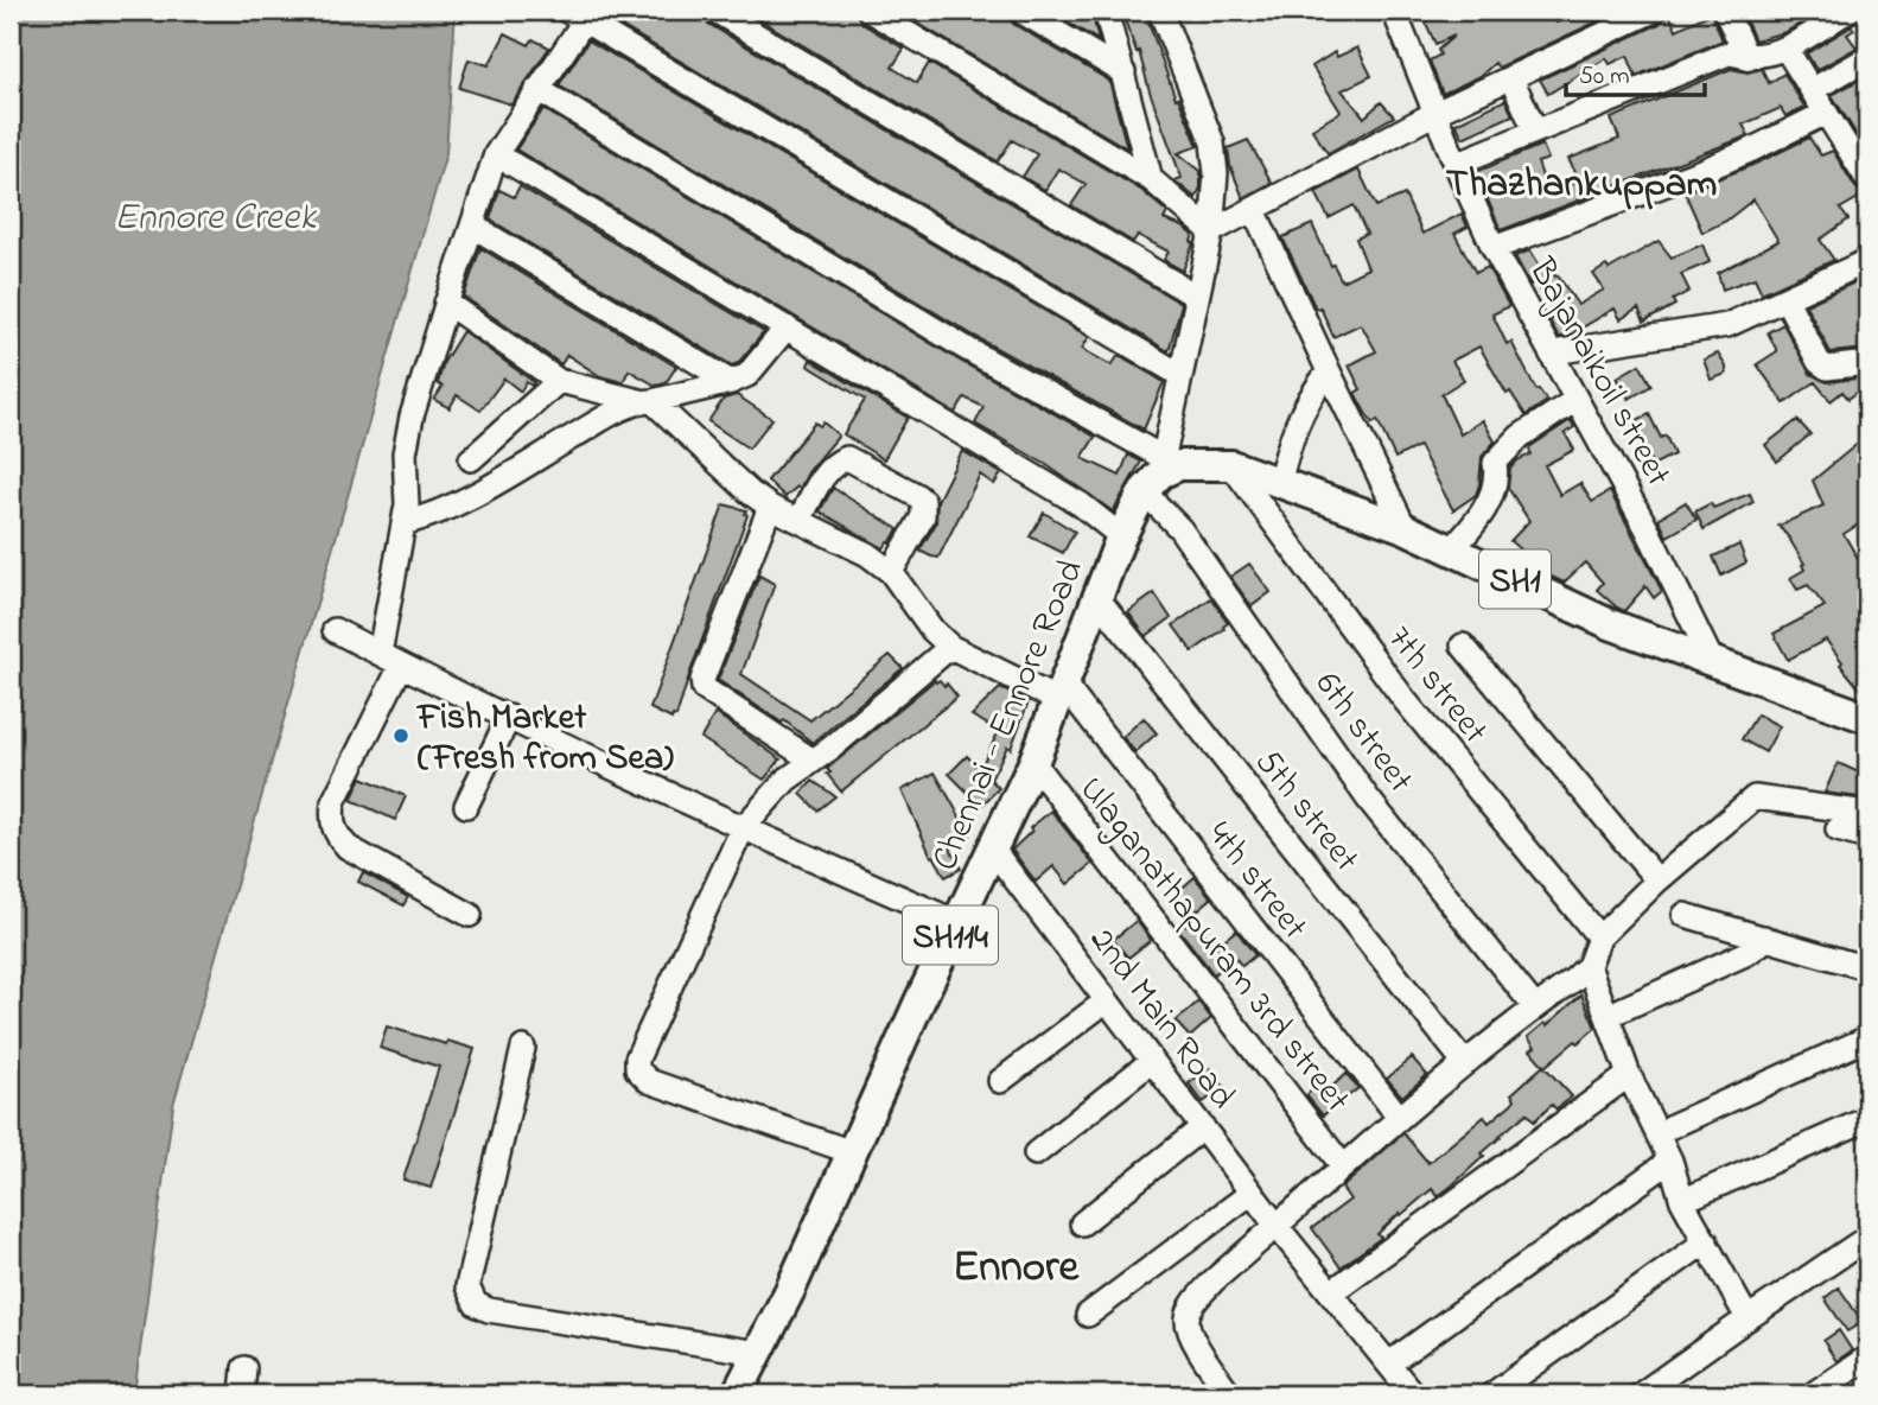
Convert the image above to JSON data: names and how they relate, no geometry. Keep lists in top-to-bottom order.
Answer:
{
  "streets": {
    "main road": ["SH1", "Chennai - Ennore Road", "SH114"],
    "street": [
      "Bajanaikoil street",
      "7th street",
      "6th street",
      "5th street",
      "4th street",
      "Ulaganathapuram 3rd street",
      "2nd Main Road"
    ]
  },
  "crossings": [
    ["Bajanaikoil street", "SH1"],
    ["SH1", "7th street"],
    ["SH1", "Chennai - Ennore Road"],
    ["SH1", "6th street"],
    ["Chennai - Ennore Road", "6th street"],
    ["Chennai - Ennore Road", "5th street"],
    ["Chennai - Ennore Road", "4th street"],
    ["Chennai - Ennore Road", "Ulaganathapuram 3rd street"],
    ["Chennai - Ennore Road", "2nd Main Road"]
  ],
  "districts": ["Thazhankuppam", "Ennore"],
  "water": ["Ennore Creek"],
  "places": ["Fish Market (Fresh from Sea)"],
  "scale_bar": "50 m"
}
